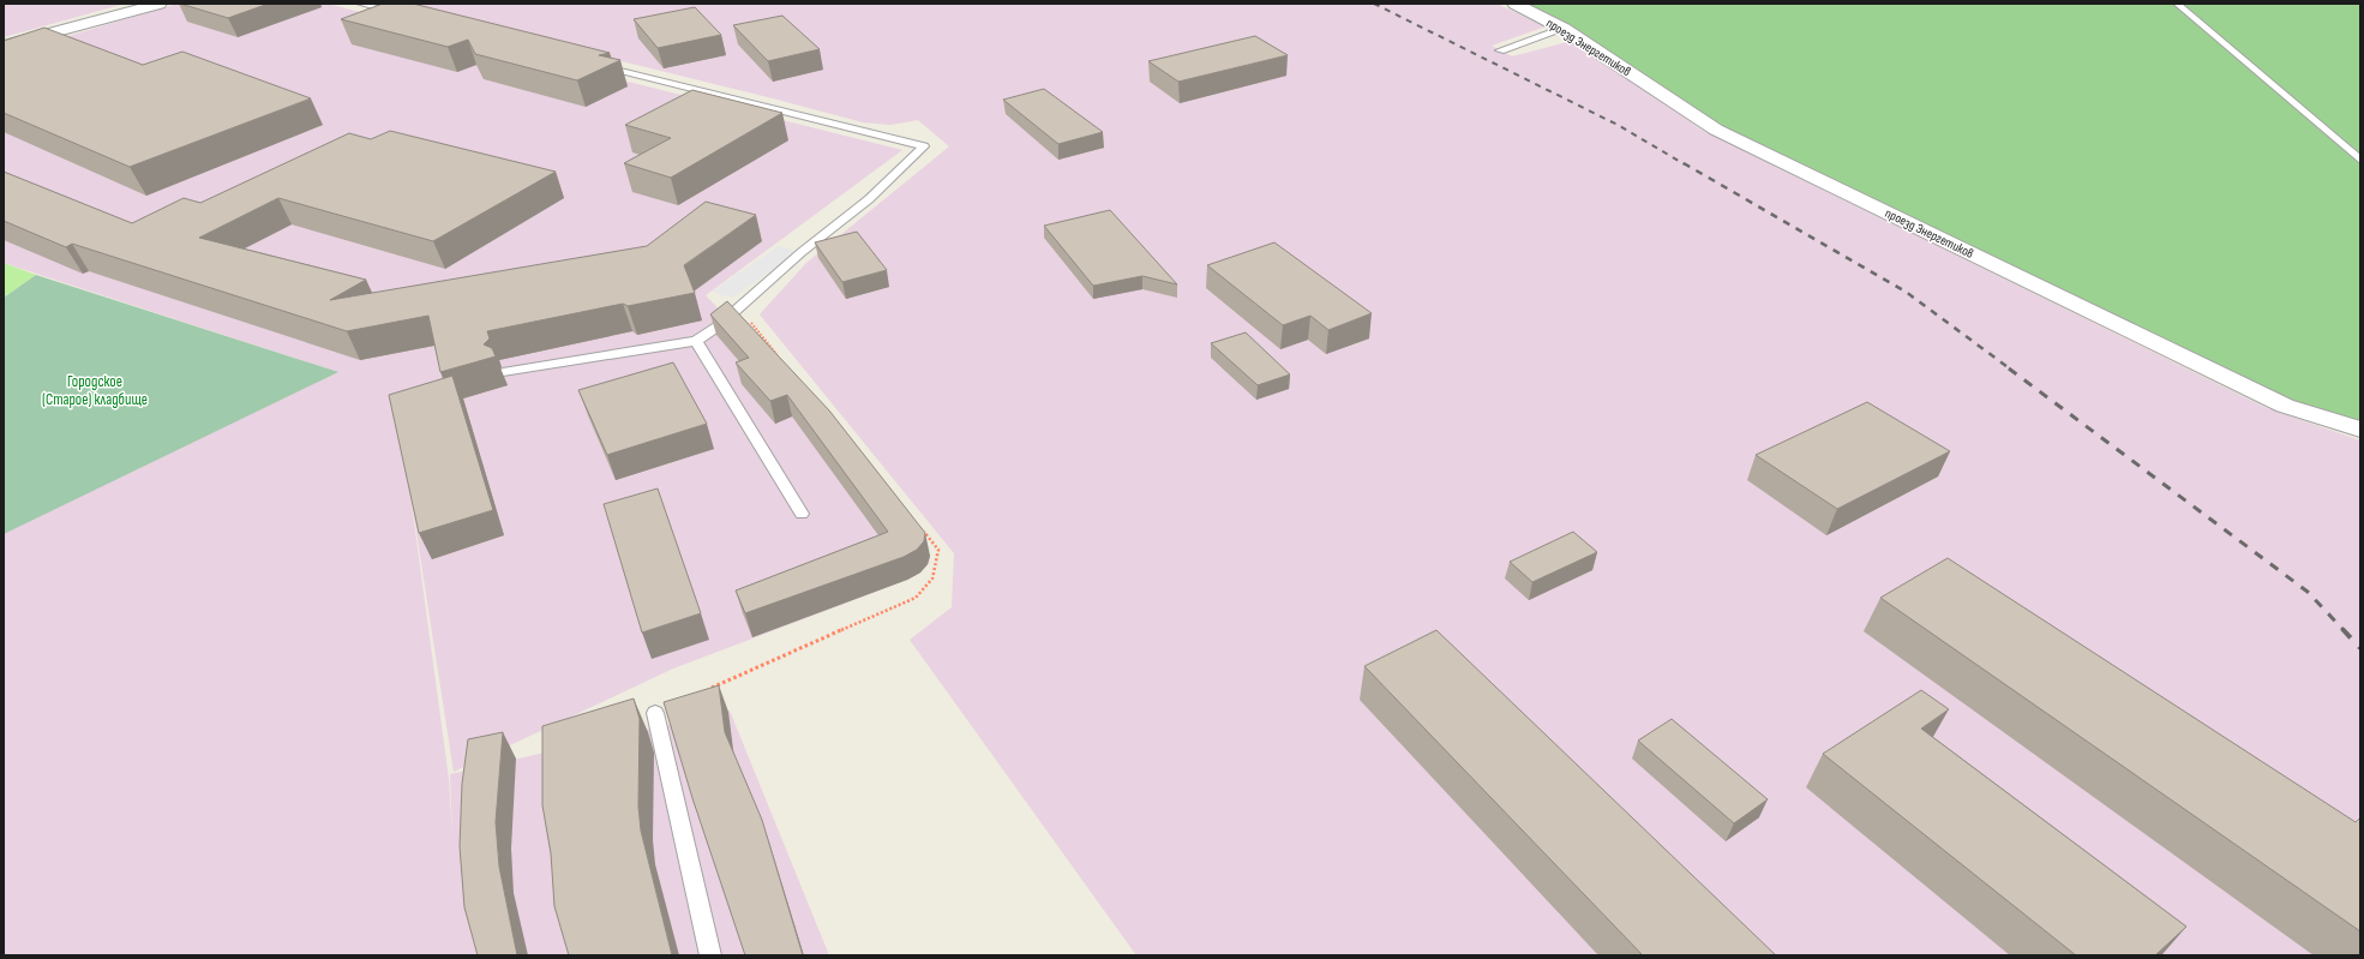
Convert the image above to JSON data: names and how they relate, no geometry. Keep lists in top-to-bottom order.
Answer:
{
  "streets": {
    "street": ["проезд Энергетиков"]
  },
  "parks": ["Городское (Старое) кладбище"]
}
